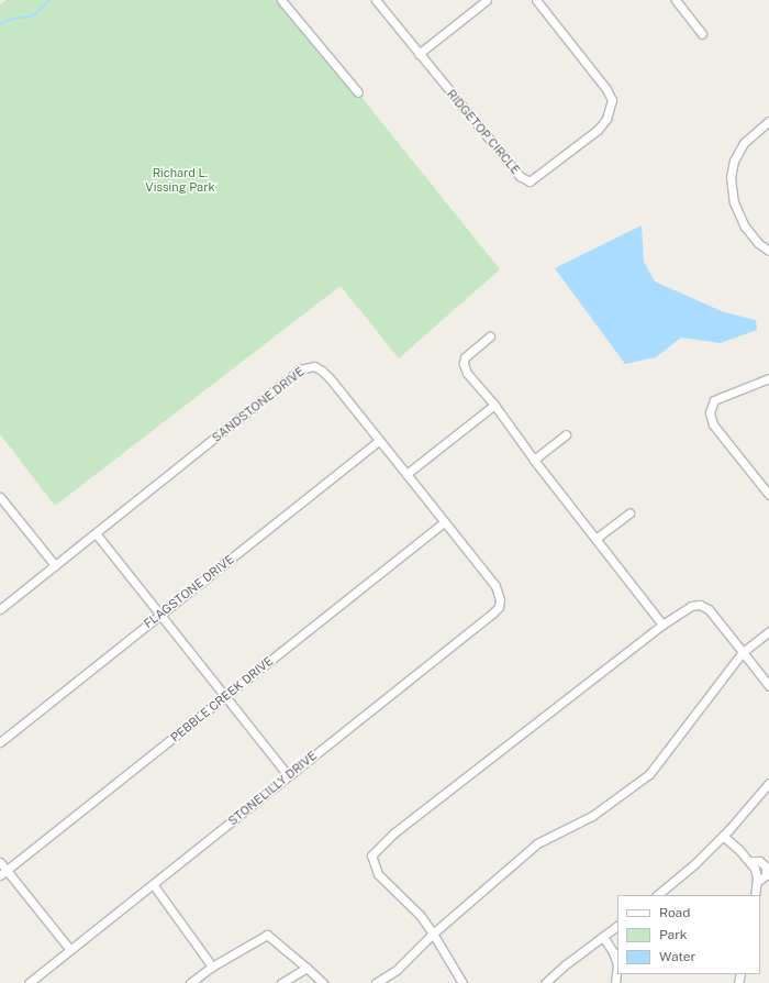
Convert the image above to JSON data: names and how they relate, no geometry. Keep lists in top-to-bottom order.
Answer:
{
  "streets": {
    "street": [
      "RIDGETOP CIRCLE",
      "SANDSTONE DRIVE",
      "FLAGSTONE DRIVE",
      "PEBBLE CREEK DRIVE",
      "STONELILLY DRIVE"
    ]
  },
  "crossings": [
    ["SANDSTONE DRIVE", "FLAGSTONE DRIVE"],
    ["SANDSTONE DRIVE", "PEBBLE CREEK DRIVE"],
    ["SANDSTONE DRIVE", "STONELILLY DRIVE"]
  ],
  "parks": ["Richard L. Vissing Park"],
  "legend": ["Road", "Park", "Water"]
}
